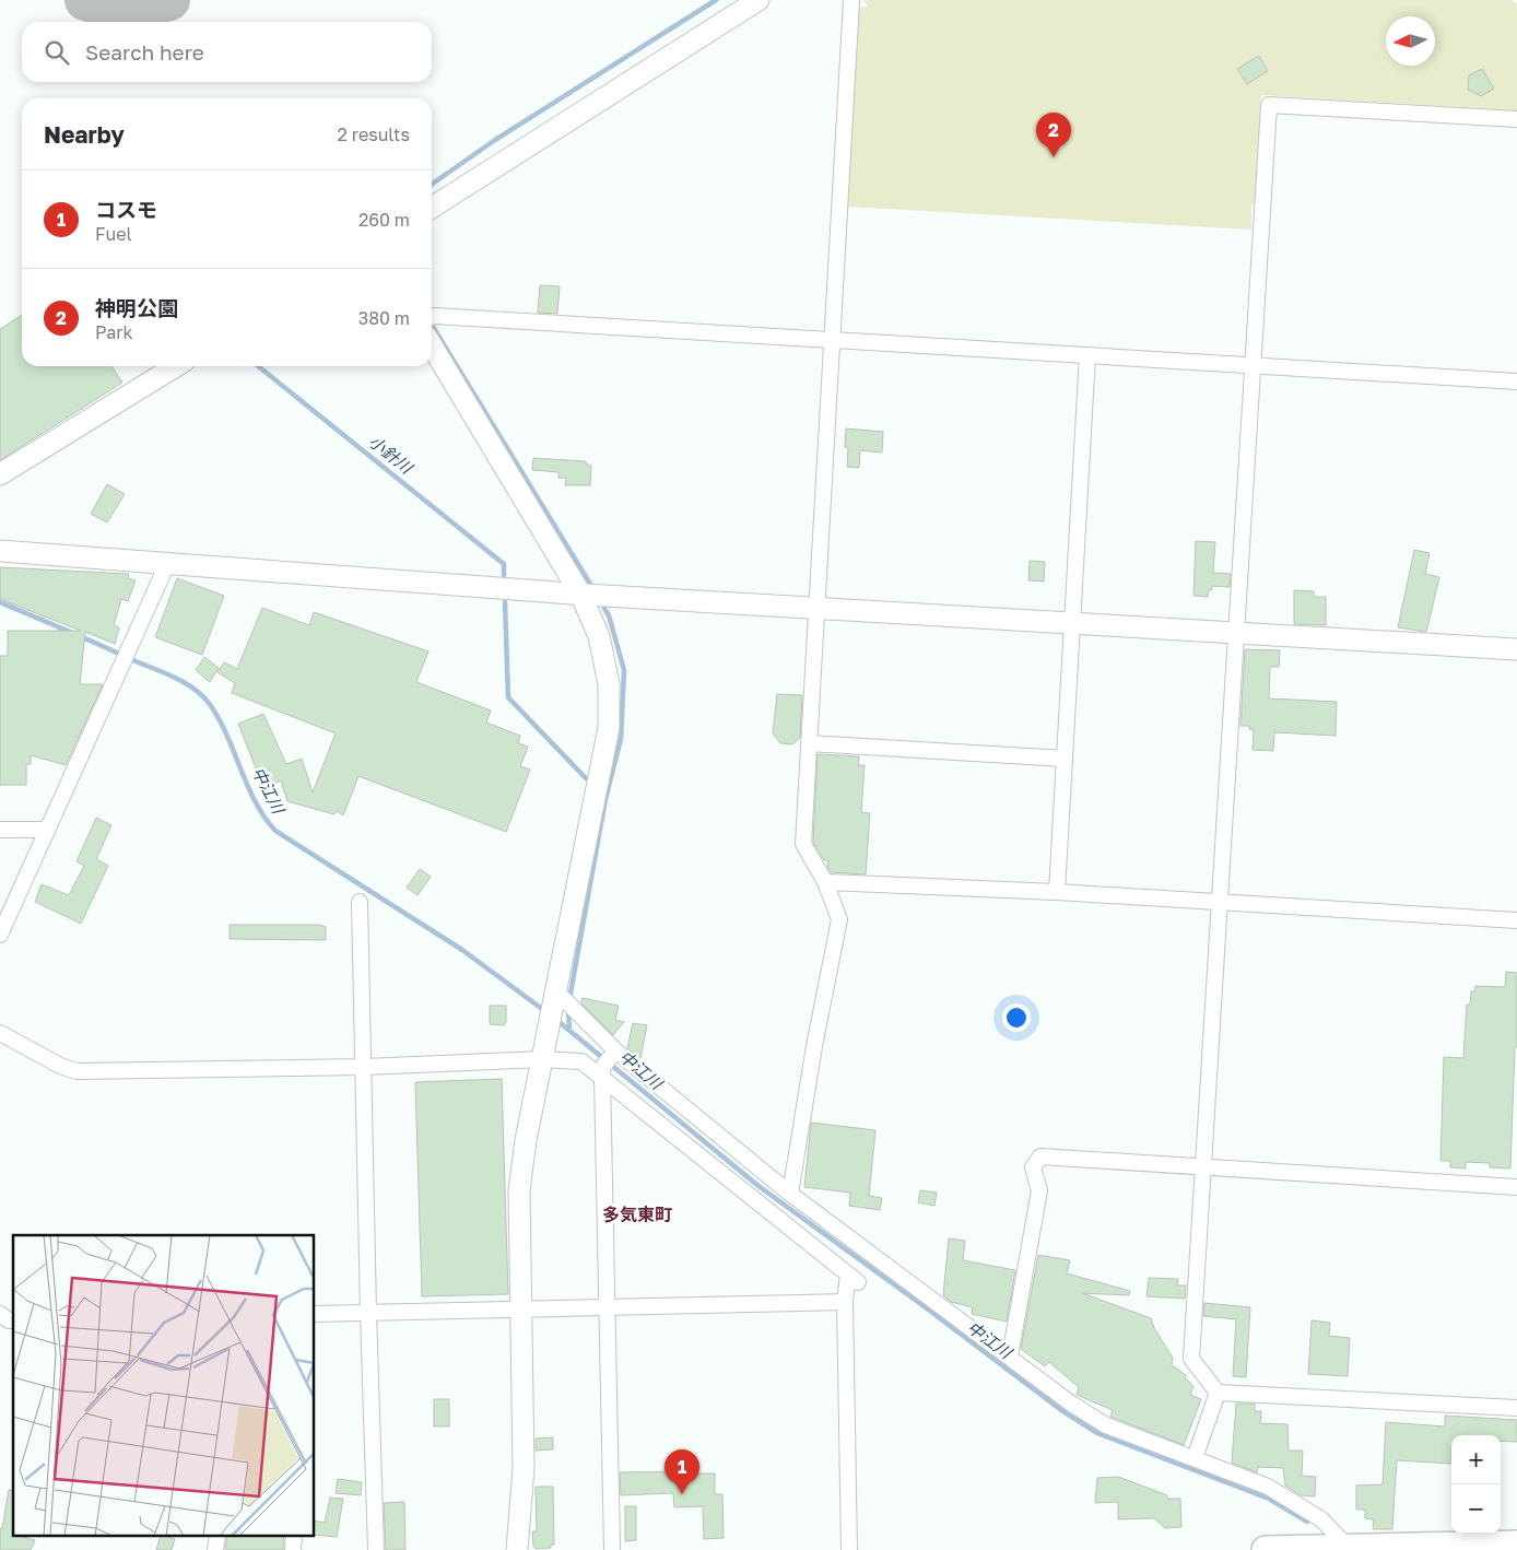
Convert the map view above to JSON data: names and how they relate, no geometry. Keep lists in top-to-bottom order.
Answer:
{
  "districts": ["多気東町"],
  "water": ["小針川", "中江川"],
  "north": "left",
  "page": {
    "search": "Search here",
    "heading": ["Nearby", "2 results"],
    "pins": ["2", "1"],
    "list": [
      {
        "mark": "1",
        "name": "コスモ",
        "note": "Fuel",
        "value": "260 m"
      },
      {
        "mark": "2",
        "name": "神明公園",
        "note": "Park",
        "value": "380 m"
      }
    ],
    "map_buttons": ["+", "−"]
  }
}
